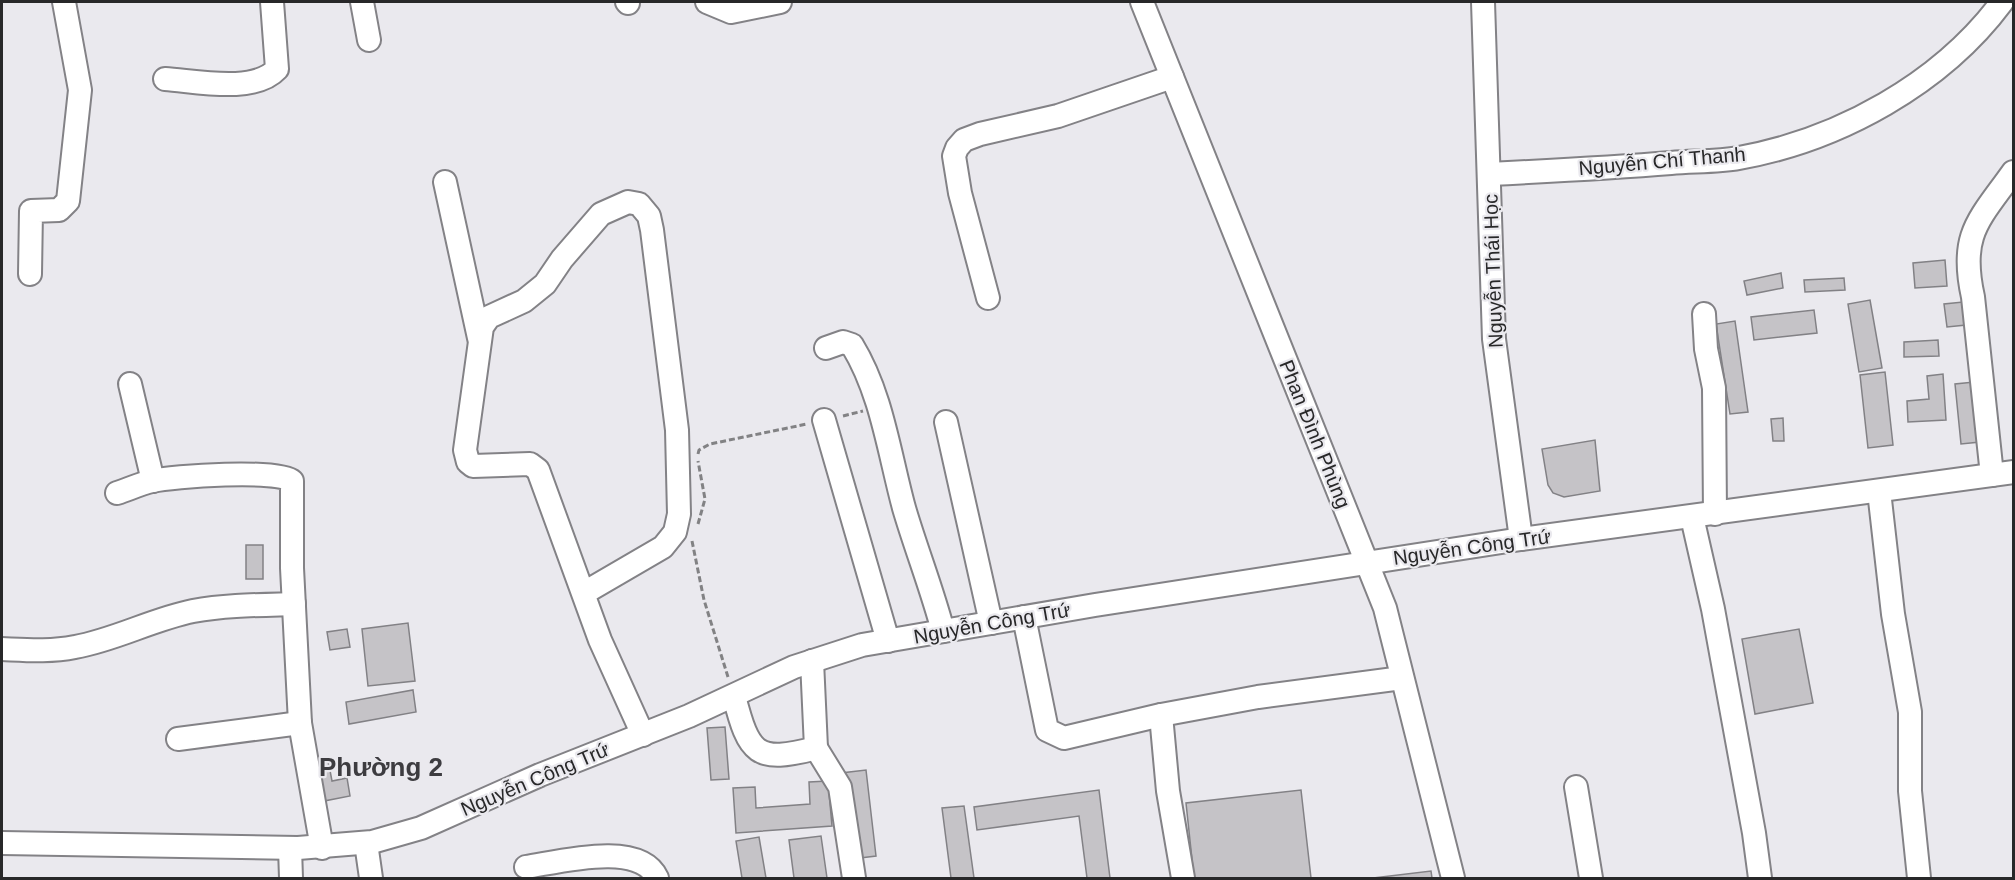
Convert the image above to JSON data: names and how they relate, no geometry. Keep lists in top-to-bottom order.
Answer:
{
  "streets": {
    "street": [
      "Nguyễn Chí Thanh",
      "Nguyễn Thái Học",
      "Phan Đình Phùng",
      "Nguyễn Công Trứ"
    ]
  },
  "crossings": [
    ["Nguyễn Chí Thanh", "Nguyễn Thái Học"],
    ["Nguyễn Thái Học", "Nguyễn Công Trứ"],
    ["Phan Đình Phùng", "Nguyễn Công Trứ"]
  ],
  "districts": ["Phường 2"]
}
